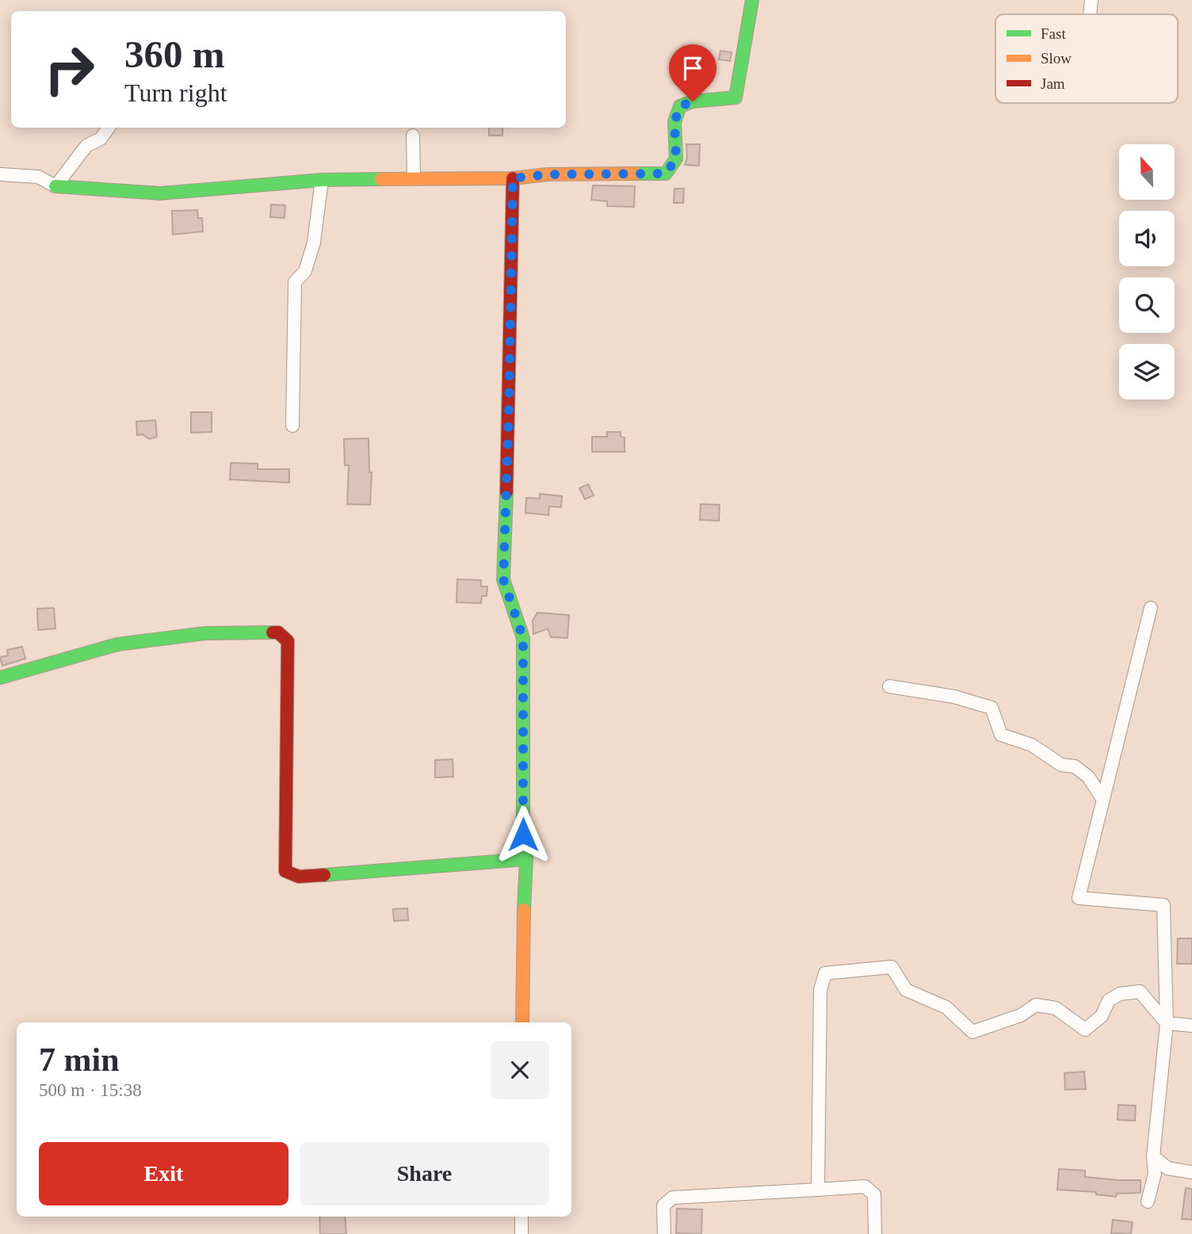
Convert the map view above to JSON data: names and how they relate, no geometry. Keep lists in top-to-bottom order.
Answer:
{
  "legend": ["Fast", "Slow", "Jam"],
  "north": "top",
  "page": {
    "turn": ["360 m", "Turn right"],
    "heading": ["7 min", "500 m · 15:38"],
    "buttons": ["Exit", "Share"]
  }
}
